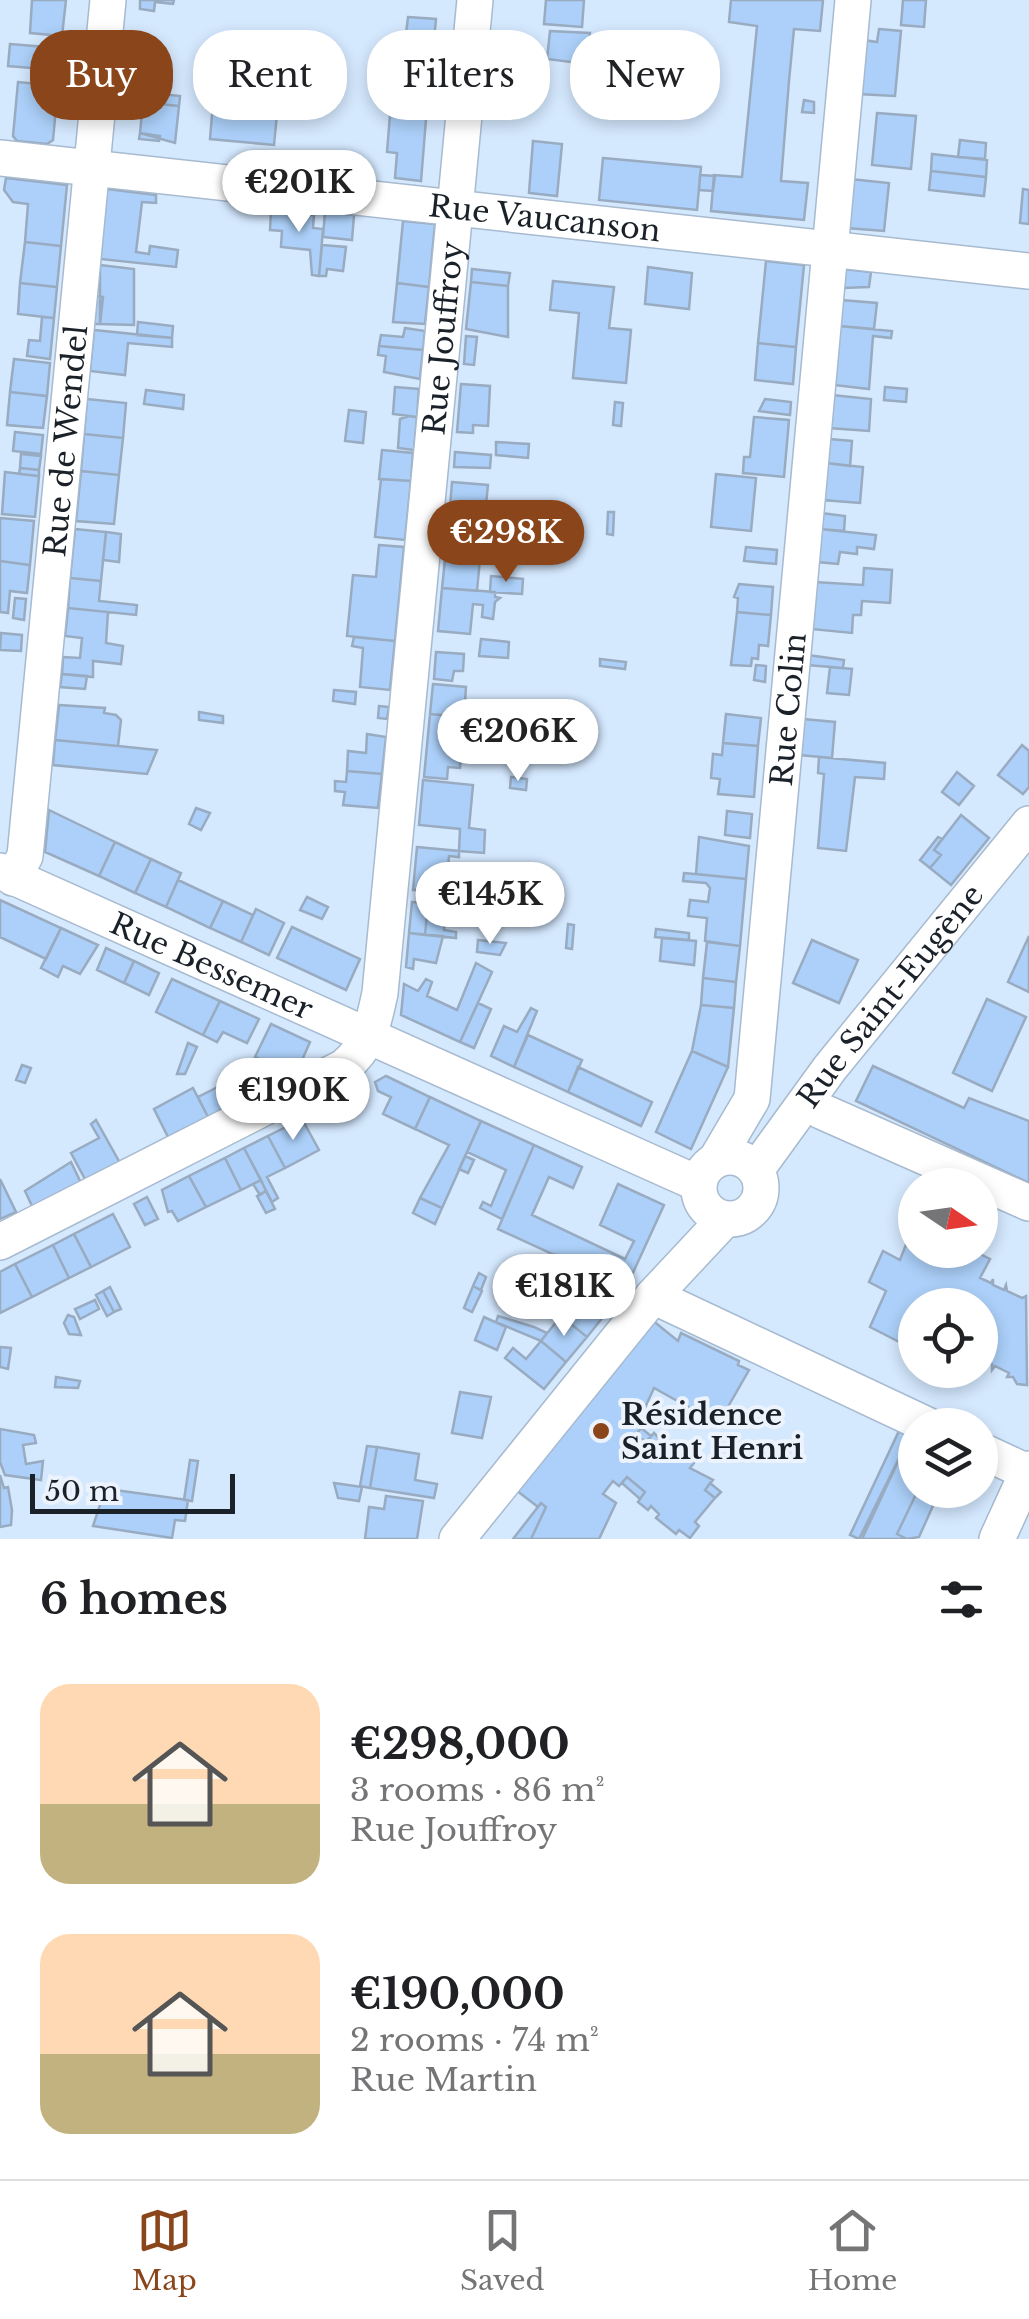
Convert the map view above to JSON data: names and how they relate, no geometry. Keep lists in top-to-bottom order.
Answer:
{
  "streets": {
    "street": [
      "Rue Vaucanson",
      "Rue Jouffroy",
      "Rue de Wendel",
      "Rue Colin",
      "Rue Bessemer",
      "Rue Saint-Eugène"
    ]
  },
  "crossings": [
    ["Rue Vaucanson", "Rue Jouffroy"],
    ["Rue Vaucanson", "Rue de Wendel"],
    ["Rue Vaucanson", "Rue Colin"],
    ["Rue Jouffroy", "Rue Bessemer"],
    ["Rue de Wendel", "Rue Bessemer"],
    ["Rue Colin", "Rue Bessemer"],
    ["Rue Colin", "Rue Saint-Eugène"],
    ["Rue Bessemer", "Rue Saint-Eugène"]
  ],
  "places": ["Résidence Saint Henri"],
  "scale_bar": "50 m",
  "north": "right",
  "page": {
    "chip": [
      "Buy",
      "Rent",
      "Filters",
      "New"
    ],
    "price": [
      "€201K",
      "€298K",
      "€206K",
      "€145K",
      "€190K",
      "€181K"
    ],
    "scale": "50 m",
    "heading": "6 homes",
    "list": [
      {
        "name": "€298,000",
        "note": "3 rooms · 86 m² · Rue Jouffroy"
      },
      {
        "name": "€190,000",
        "note": "2 rooms · 74 m² · Rue Martin"
      }
    ],
    "tabs": ["Map", "Saved", "Home"]
  }
}
